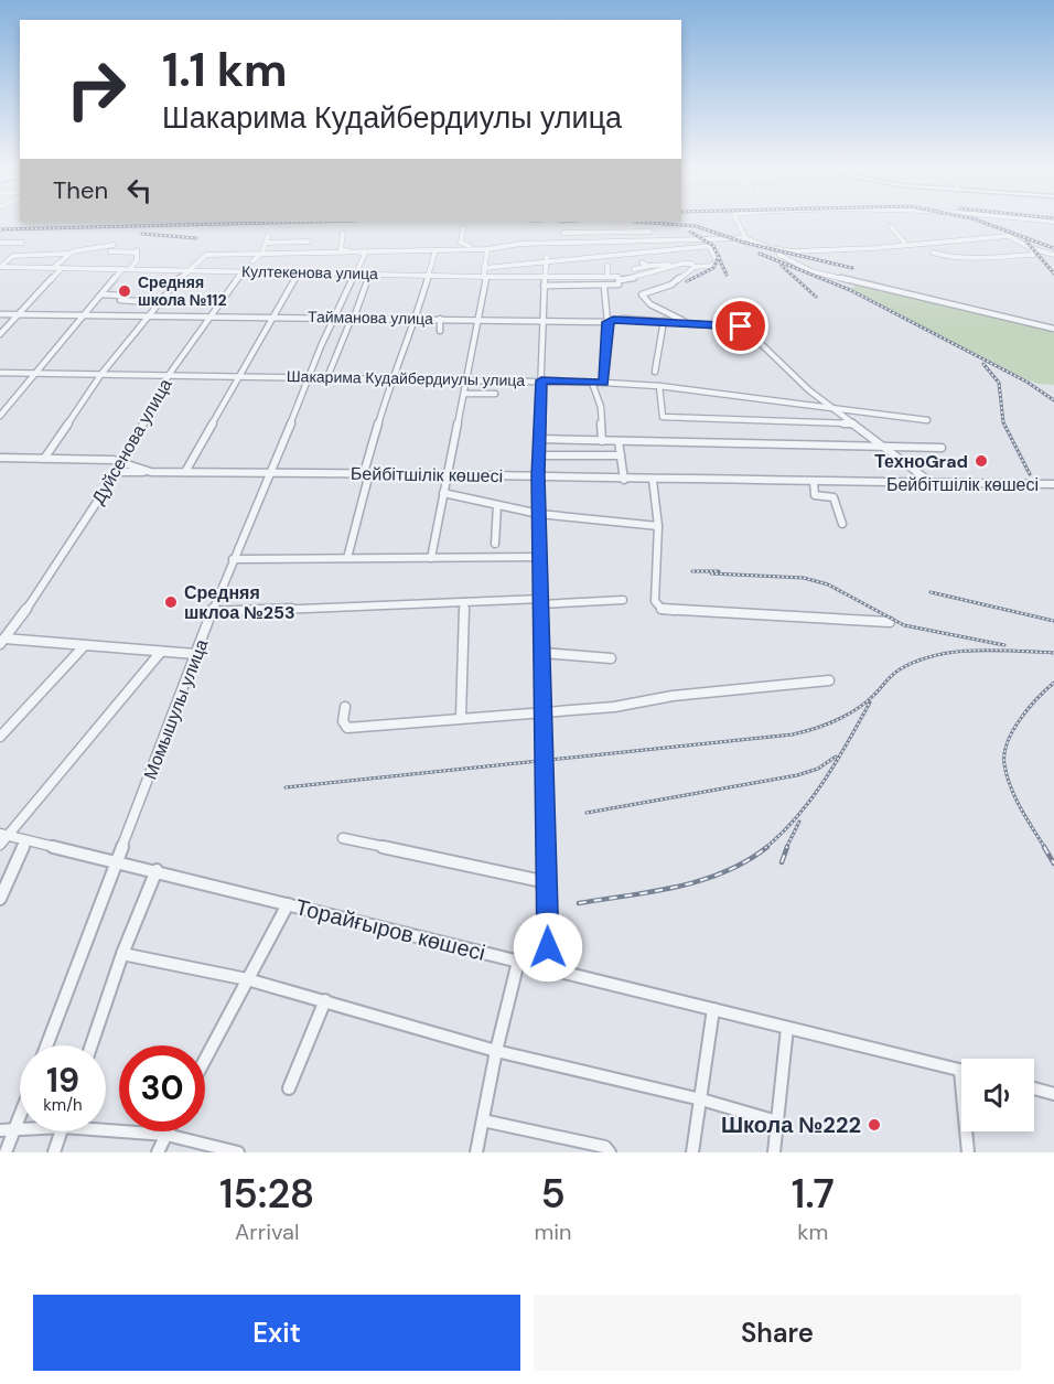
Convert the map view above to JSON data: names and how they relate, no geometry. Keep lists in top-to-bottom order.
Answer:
{
  "streets": {
    "street": [
      "Култекенова улица",
      "Тайманова улица",
      "Шакарима Кудайбердиулы улица",
      "Дуйсенова улица",
      "Бейбітшілік көшесі",
      "Момышулы улица",
      "Торайғыров көшесі"
    ]
  },
  "crossings": [
    ["Култекенова улица", "Дуйсенова улица"],
    ["Култекенова улица", "Момышулы улица"],
    ["Тайманова улица", "Шакарима Кудайбердиулы улица"],
    ["Тайманова улица", "Дуйсенова улица"],
    ["Тайманова улица", "Момышулы улица"],
    ["Шакарима Кудайбердиулы улица", "Дуйсенова улица"],
    ["Шакарима Кудайбердиулы улица", "Момышулы улица"],
    ["Дуйсенова улица", "Бейбітшілік көшесі"],
    ["Бейбітшілік көшесі", "Момышулы улица"],
    ["Момышулы улица", "Торайғыров көшесі"]
  ],
  "places": [
    "Средняя школа №112",
    "ТехноGrad",
    "Средняя шклоа №253",
    "Школа №222"
  ],
  "page": {
    "turn": ["1.1 km", "Шакарима Кудайбердиулы улица"],
    "then": "Then",
    "speed": "19 km/h",
    "limit": "30",
    "eta": [
      "15:28",
      "Arrival",
      "5",
      "min",
      "1.7",
      "km"
    ],
    "buttons": ["Exit", "Share"]
  }
}
